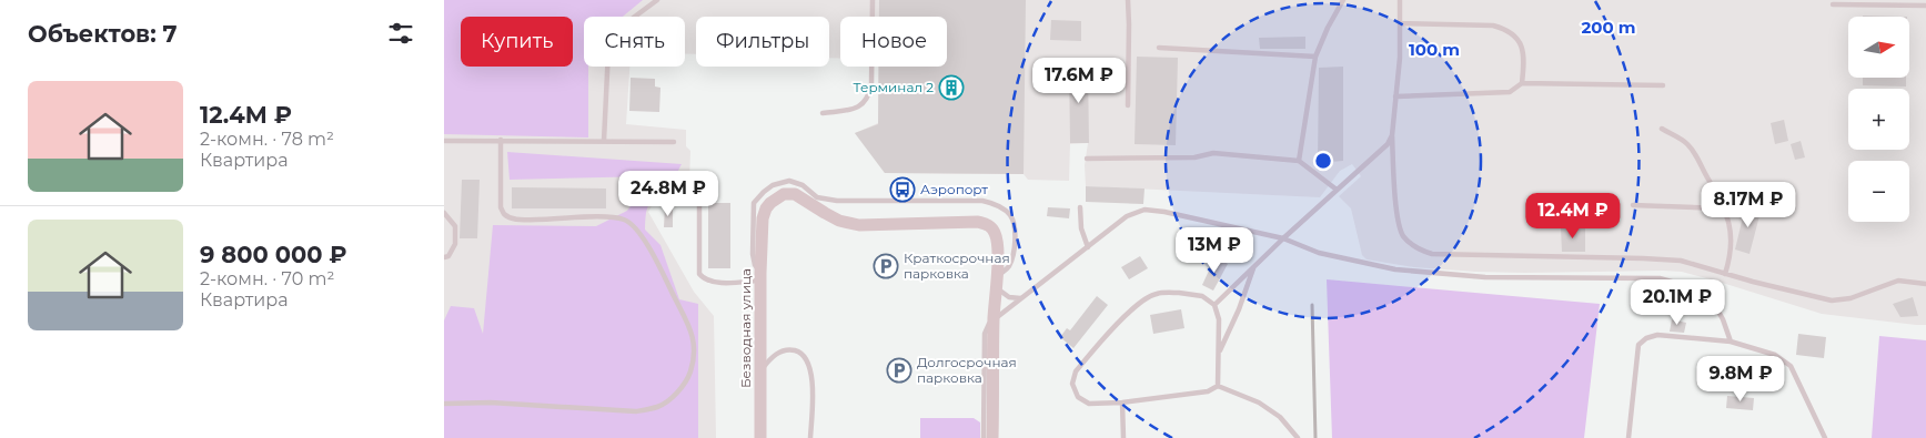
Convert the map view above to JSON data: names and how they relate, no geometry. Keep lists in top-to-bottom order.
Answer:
{
  "streets": {
    "main road": ["Безводная улица"]
  },
  "places": {
    "building": ["Терминал 2"],
    "bus stop": ["Аэропорт"],
    "parking": ["Краткосрочная парковка", "Долгосрочная парковка"]
  },
  "north": "right",
  "page": {
    "heading": "Объектов: 7",
    "map_buttons": ["+", "−"],
    "chip": [
      "Купить",
      "Снять",
      "Фильтры",
      "Новое"
    ],
    "price": [
      "17.6M ₽",
      "24.8M ₽",
      "8.17M ₽",
      "12.4M ₽",
      "13M ₽",
      "20.1M ₽",
      "9.8M ₽"
    ],
    "list": [
      {
        "name": "12.4M ₽",
        "note": "2-комн. · 78 m² · Квартира"
      },
      {
        "name": "9 800 000 ₽",
        "note": "2-комн. · 70 m² · Квартира"
      }
    ]
  },
  "rings": ["200 m", "100 m"]
}
